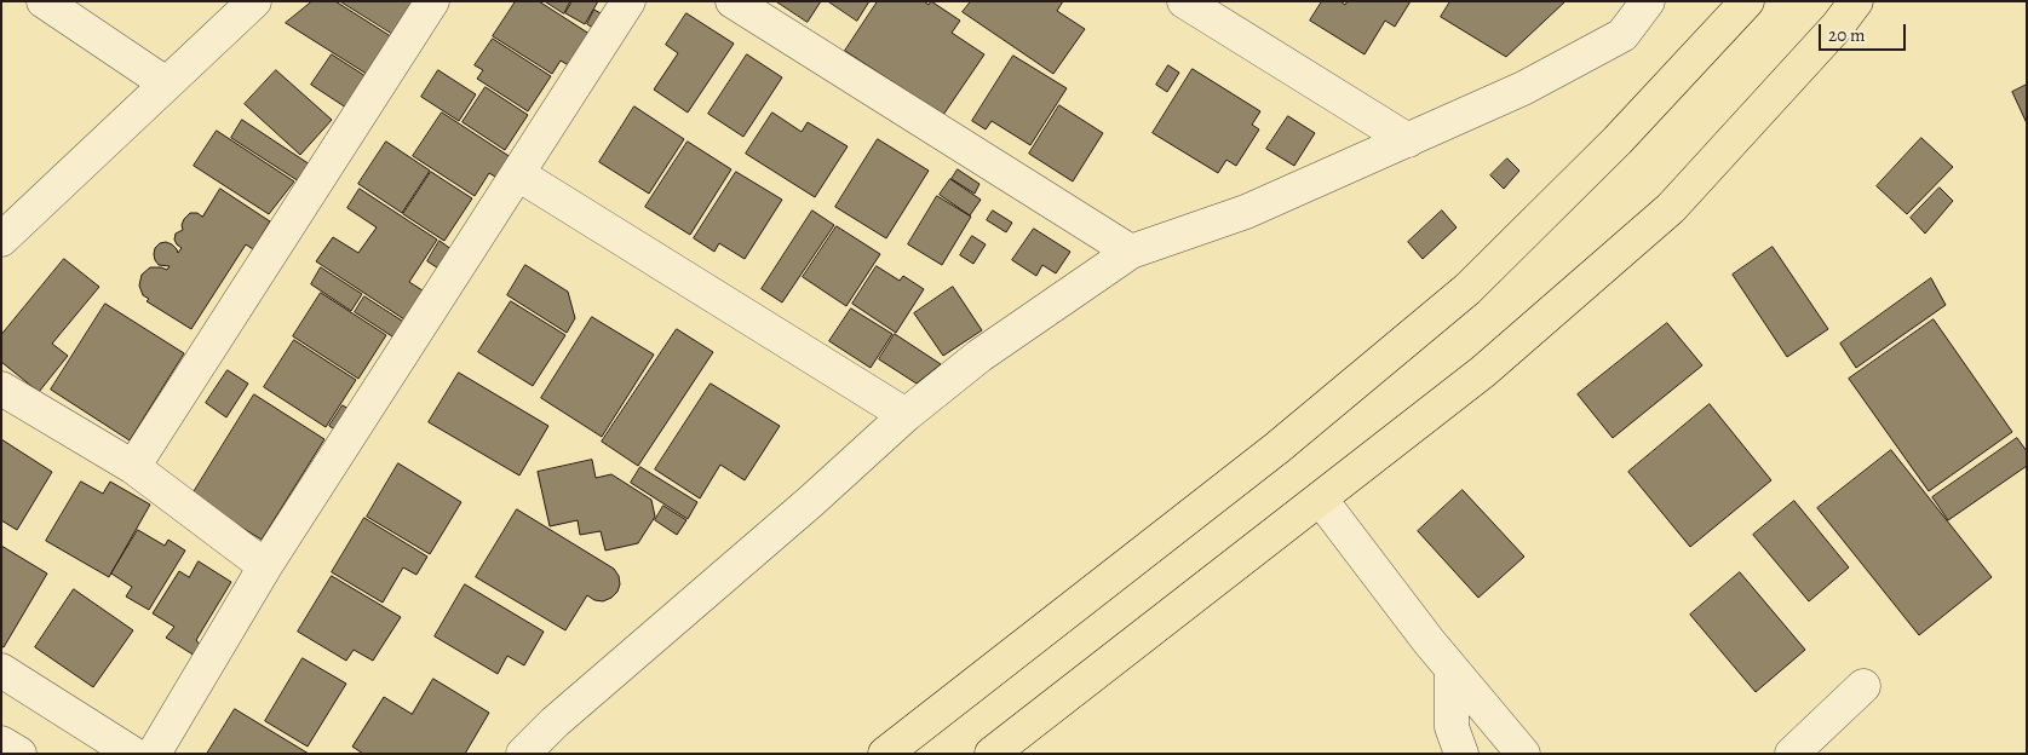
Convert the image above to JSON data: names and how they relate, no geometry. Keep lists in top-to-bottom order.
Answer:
{
  "scale_bar": "20 m"
}
